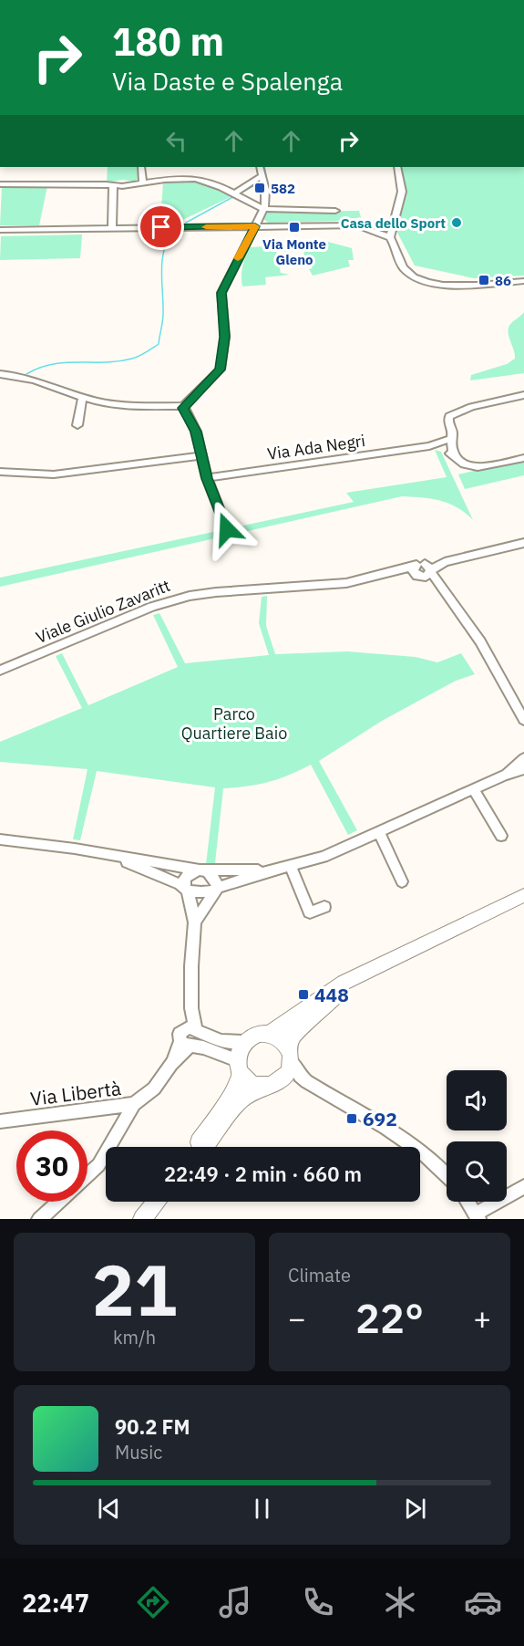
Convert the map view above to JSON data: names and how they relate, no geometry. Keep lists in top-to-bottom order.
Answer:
{
  "streets": {
    "street": ["Via Ada Negri", "Viale Giulio Zavaritt", "Via Libertà"]
  },
  "parks": ["Parco Quartiere Baio"],
  "places": {
    "transit": [
      "582",
      "Via Monte Gleno",
      "86",
      "448",
      "692"
    ],
    "other": ["Casa dello Sport"]
  },
  "page": {
    "turn": ["180 m", "Via Daste e Spalenga"],
    "limit": "30",
    "trip": "22:49 · 2 min · 660 m",
    "tile": [
      ["21", "km/h"],
      "Climate"
    ],
    "heat": ["−", "22°", "+"],
    "song": ["90.2 FM", "Music"],
    "tabs": "22:47"
  }
}
